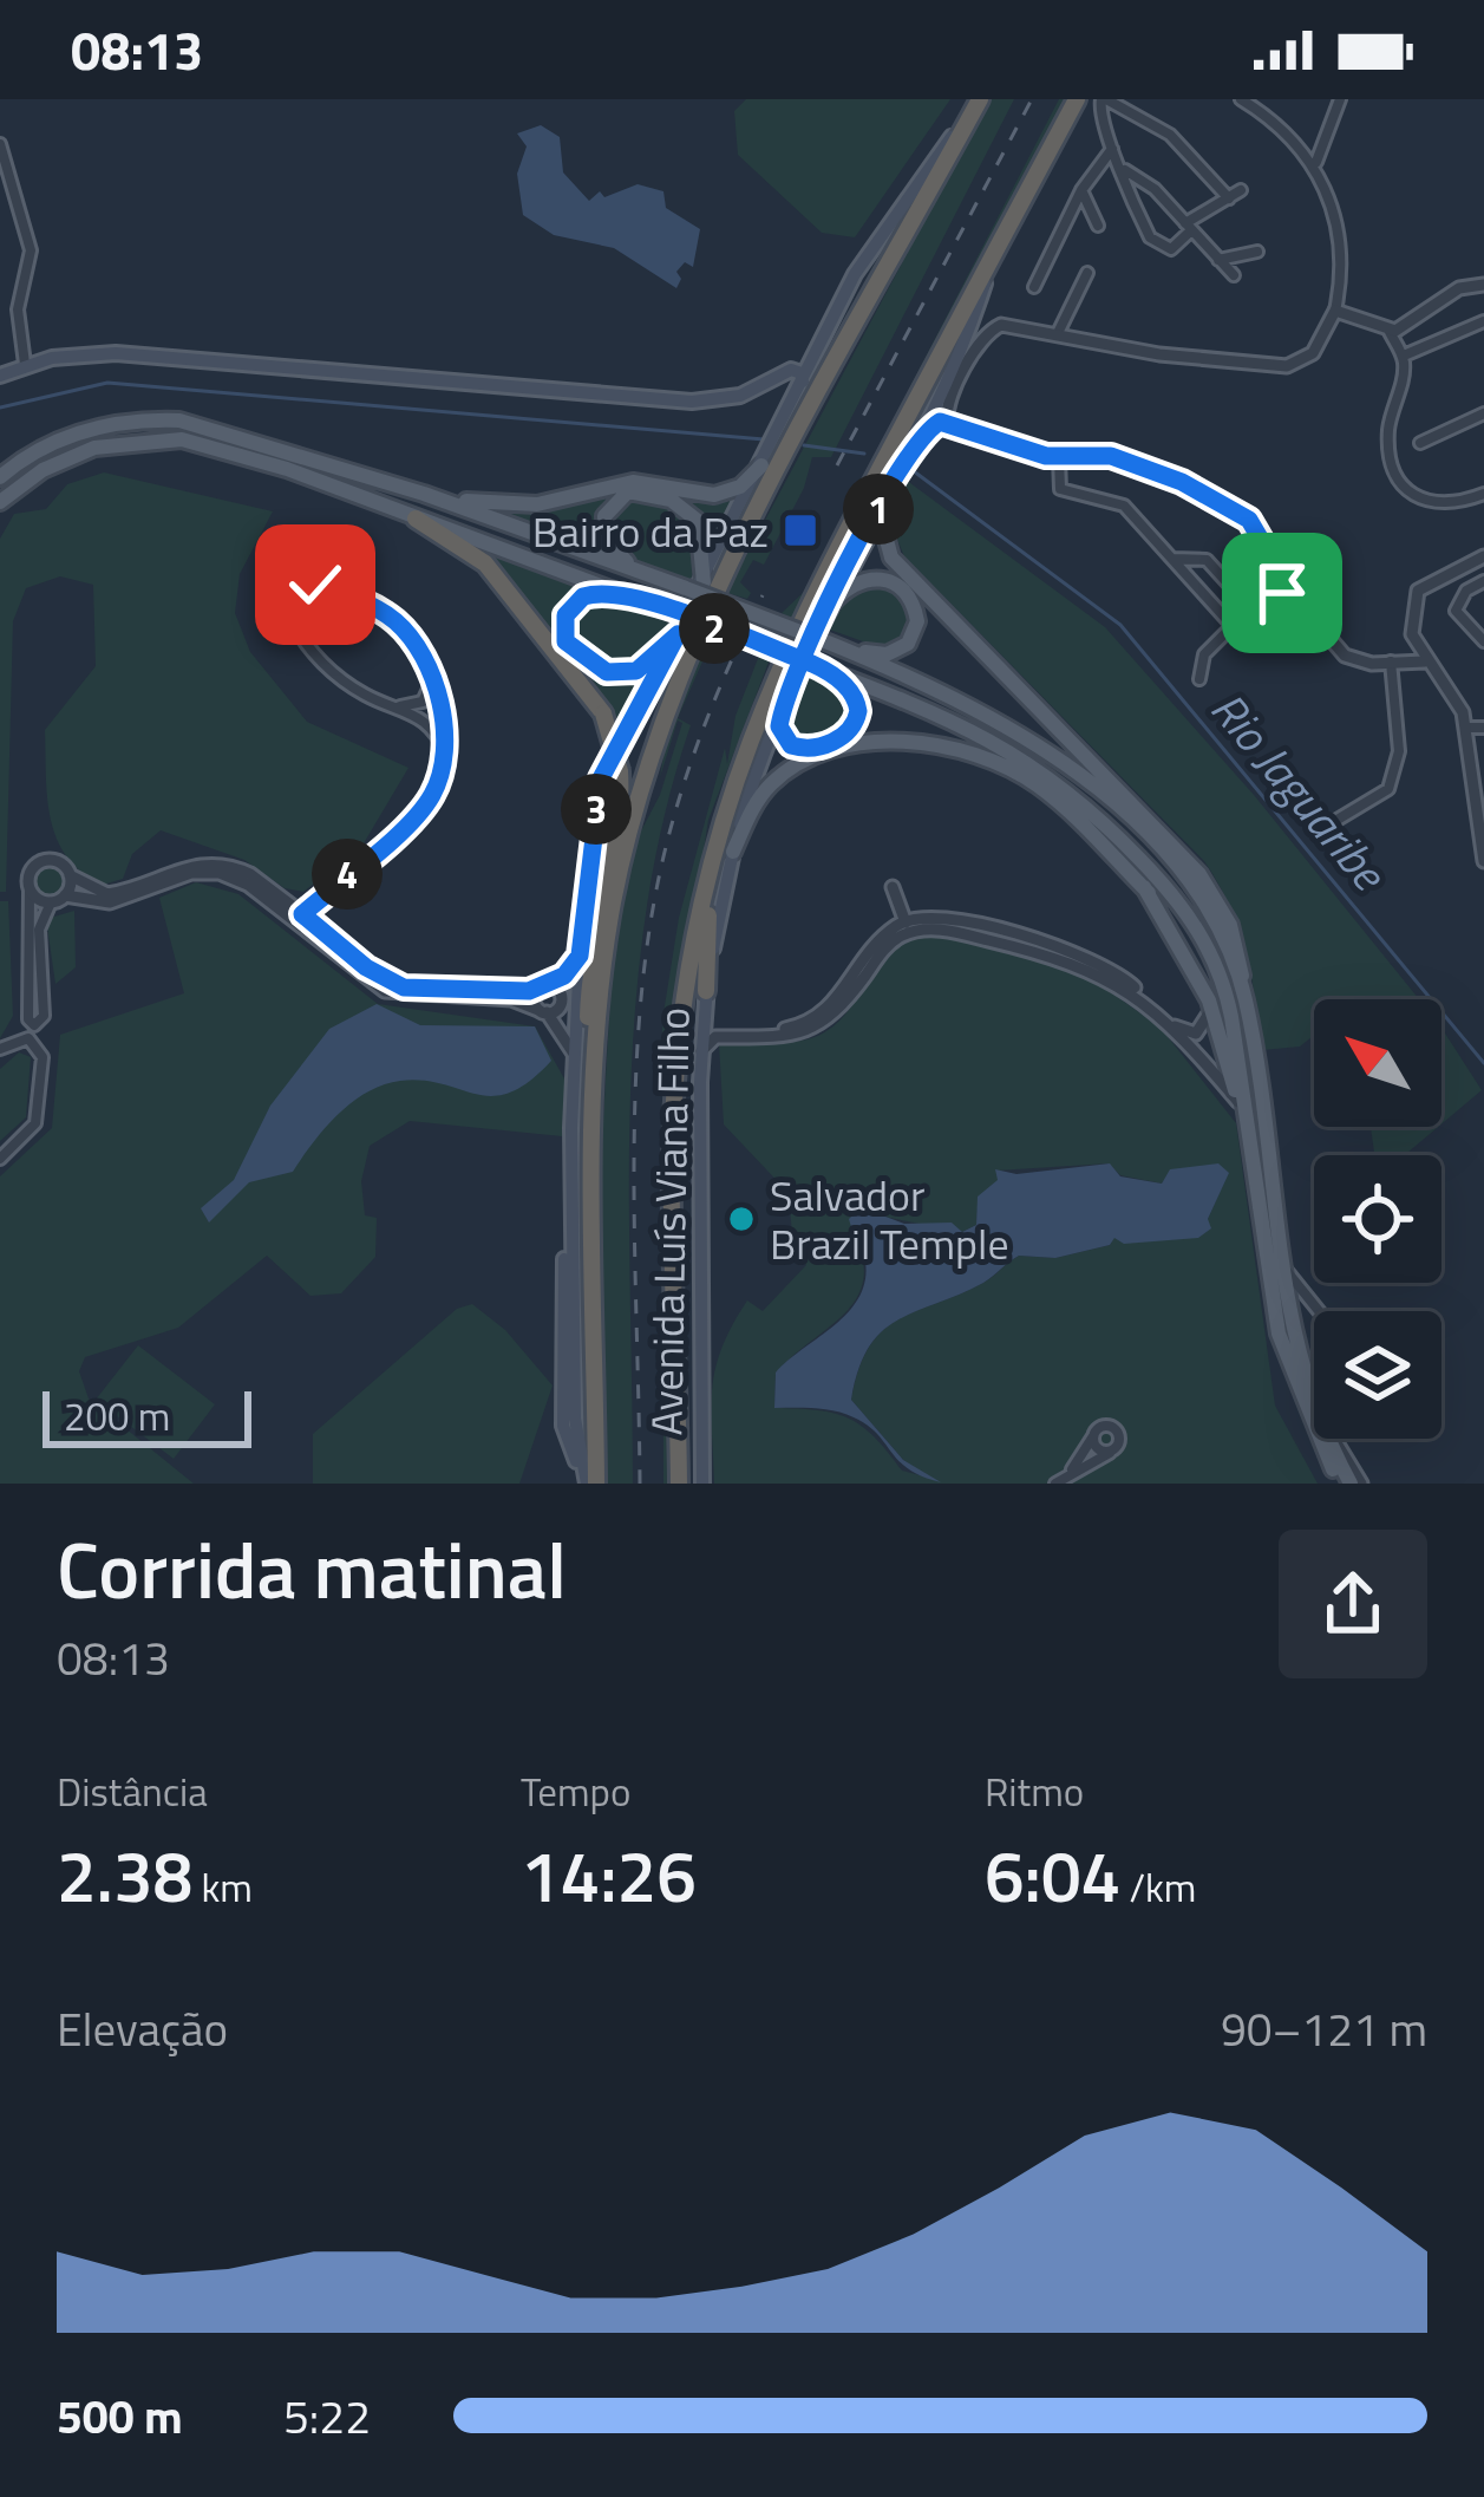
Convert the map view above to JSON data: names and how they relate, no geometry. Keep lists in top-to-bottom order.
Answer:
{
  "streets": {
    "highway": ["Avenida Luís Viana Filho"]
  },
  "water": ["Rio Jaguaribe"],
  "places": {
    "transit": ["Bairro da Paz"],
    "other": ["Salvador Brazil Temple"]
  },
  "scale_bar": "200 m",
  "north": "top left",
  "page": {
    "status": "08:13",
    "pins": [
      "1",
      "2",
      "3",
      "4"
    ],
    "scale": "200 m",
    "heading": ["Corrida matinal", "08:13"],
    "stats": [
      ["Distância", "2.38 km"],
      ["Tempo", "14:26"],
      ["Ritmo", "6:04 /km"]
    ],
    "chart": ["Elevação", "90–121 m"],
    "list": [
      {
        "name": "500 m",
        "note": "5:22"
      }
    ]
  }
}
